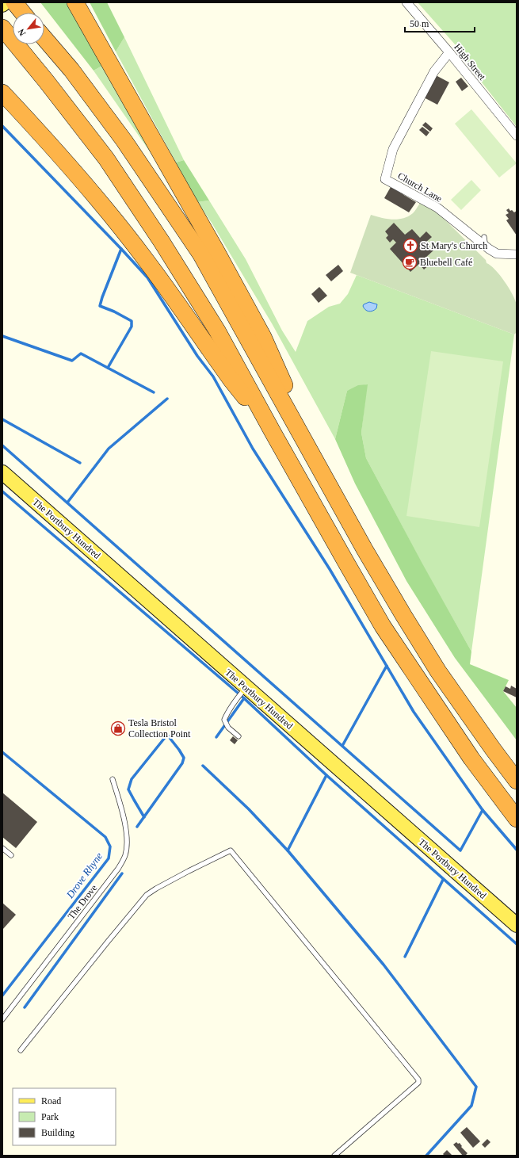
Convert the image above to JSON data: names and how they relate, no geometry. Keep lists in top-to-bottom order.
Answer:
{
  "streets": {
    "main road": ["The Portbury Hundred"],
    "street": ["High Street", "Church Lane"],
    "lane": ["The Drove"]
  },
  "crossings": [
    ["High Street", "Church Lane"]
  ],
  "water": ["Drove Rhyne"],
  "places": {
    "church": ["St Mary's Church"],
    "cafe": ["Bluebell Café"],
    "shop": ["Tesla Bristol Collection Point"]
  },
  "legend": ["Road", "Park", "Building"],
  "scale_bar": "50 m",
  "north": "bottom left"
}
